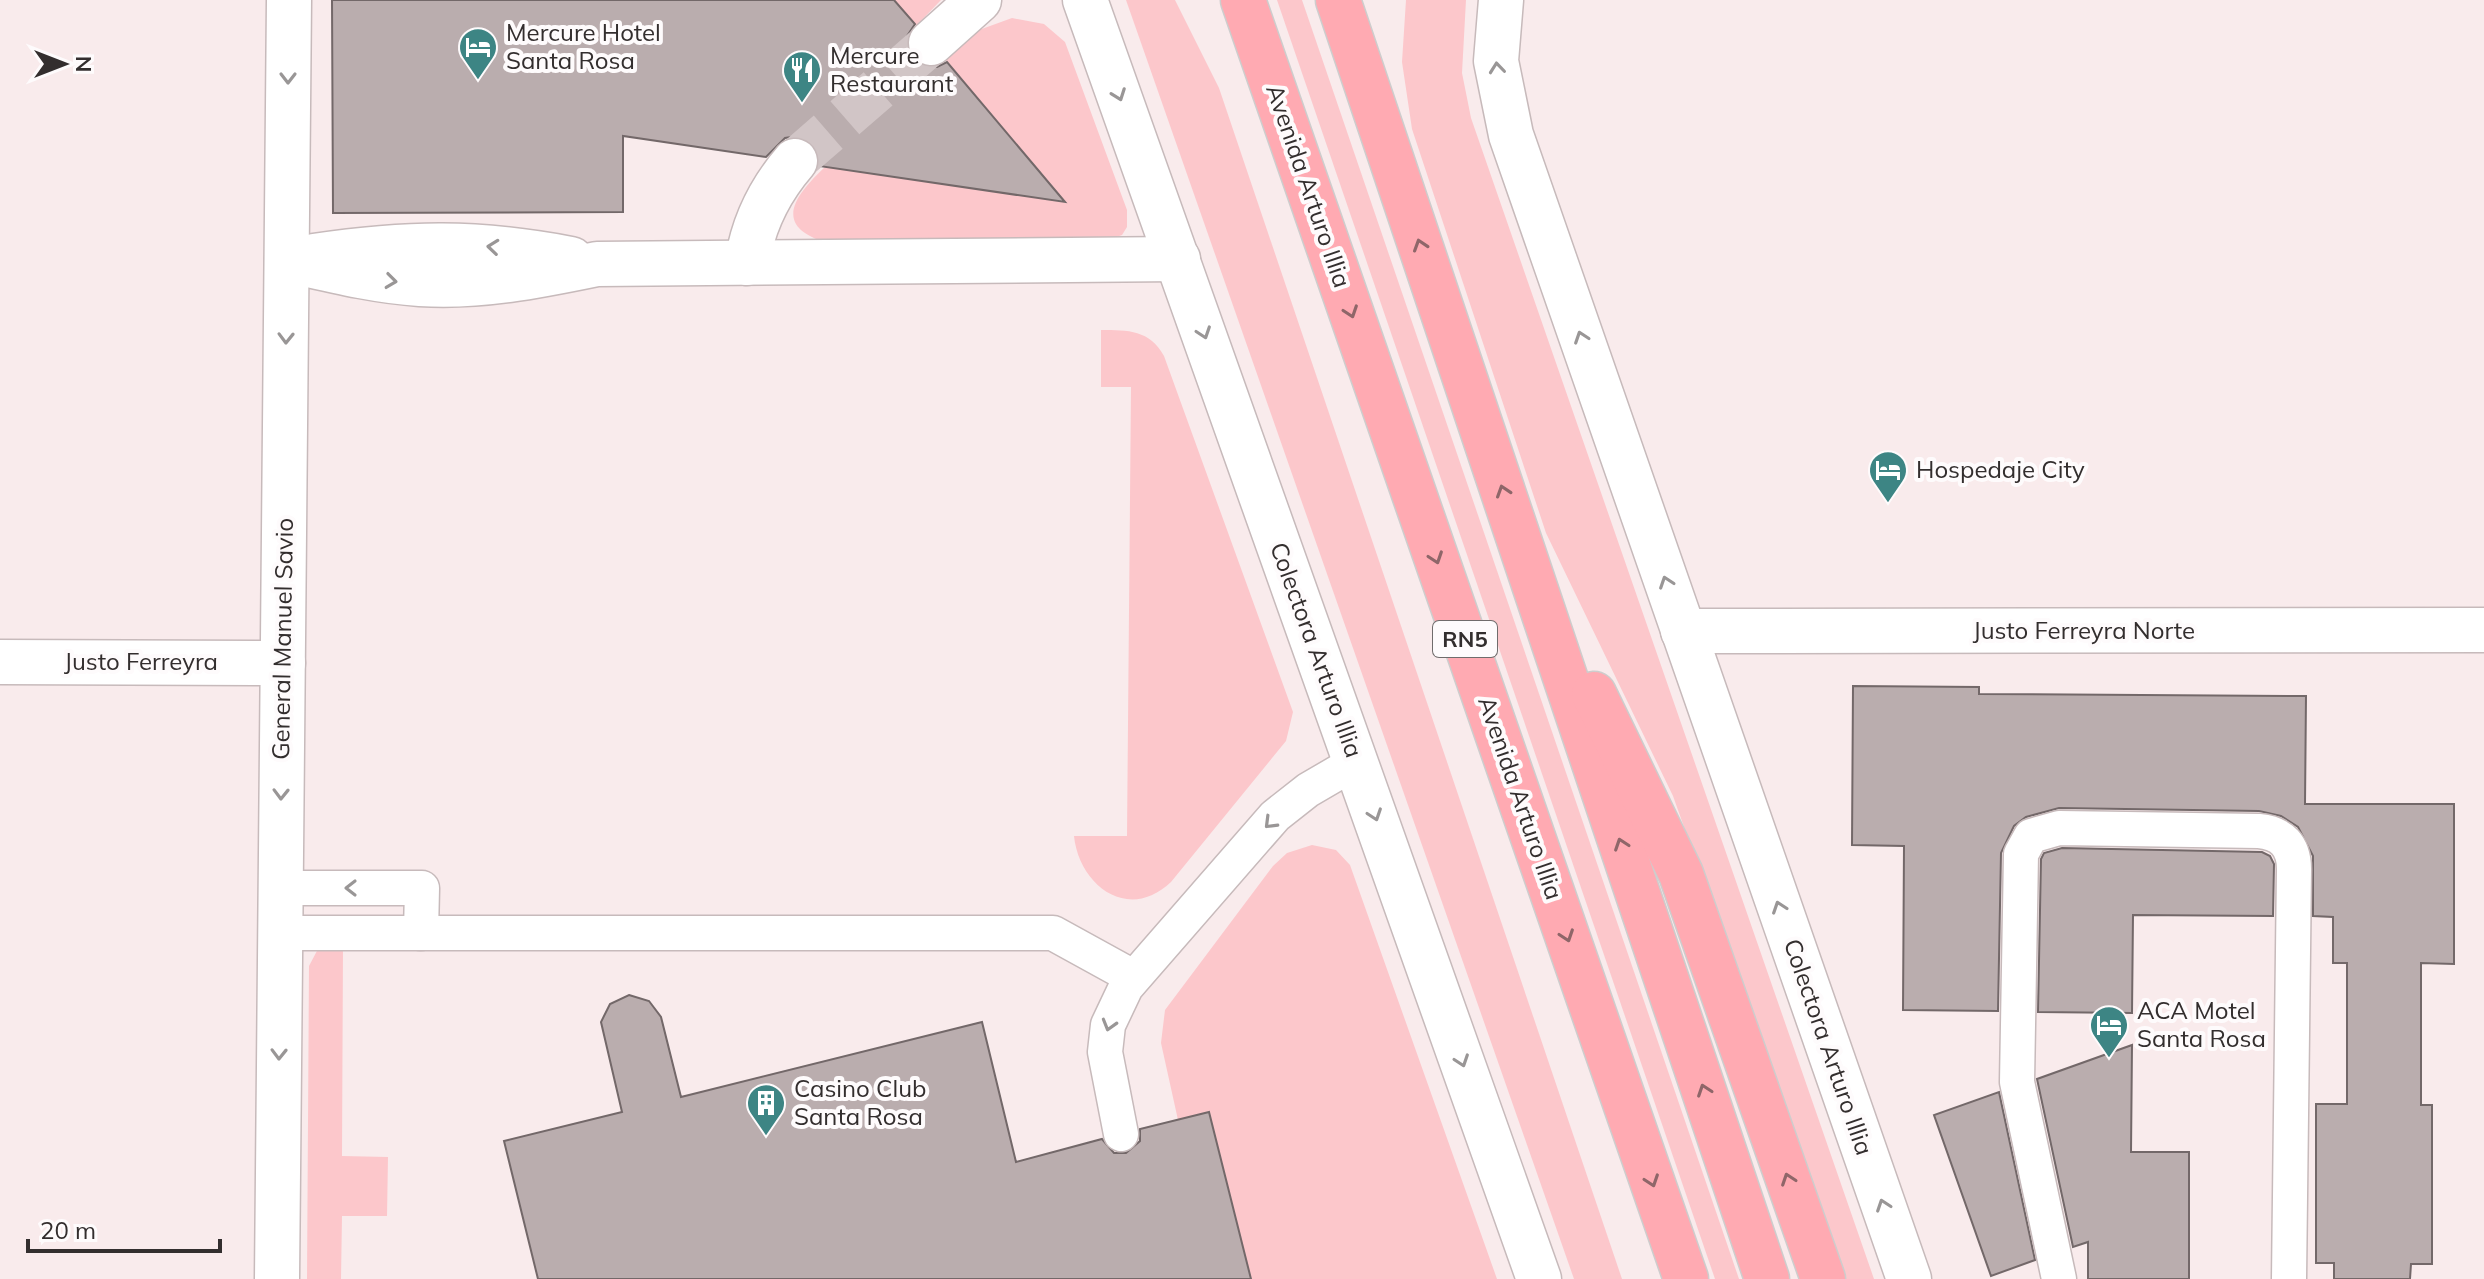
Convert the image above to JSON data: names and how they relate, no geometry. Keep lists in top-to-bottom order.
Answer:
{
  "streets": {
    "highway": ["Avenida Arturo Illia", "RN5"],
    "street": [
      "Justo Ferreyra Norte",
      "General Manuel Savio",
      "Colectora Arturo Illia",
      "Justo Ferreyra"
    ]
  },
  "crossings": [
    ["Justo Ferreyra Norte", "Colectora Arturo Illia"],
    ["General Manuel Savio", "Justo Ferreyra"]
  ],
  "one_way": ["General Manuel Savio"],
  "places": {
    "hotel": ["Mercure Hotel Santa Rosa", "Hospedaje City", "ACA Motel Santa Rosa"],
    "restaurant": ["Mercure Restaurant"],
    "building": ["Casino Club Santa Rosa"]
  },
  "scale_bar": "20 m",
  "north": "right"
}
